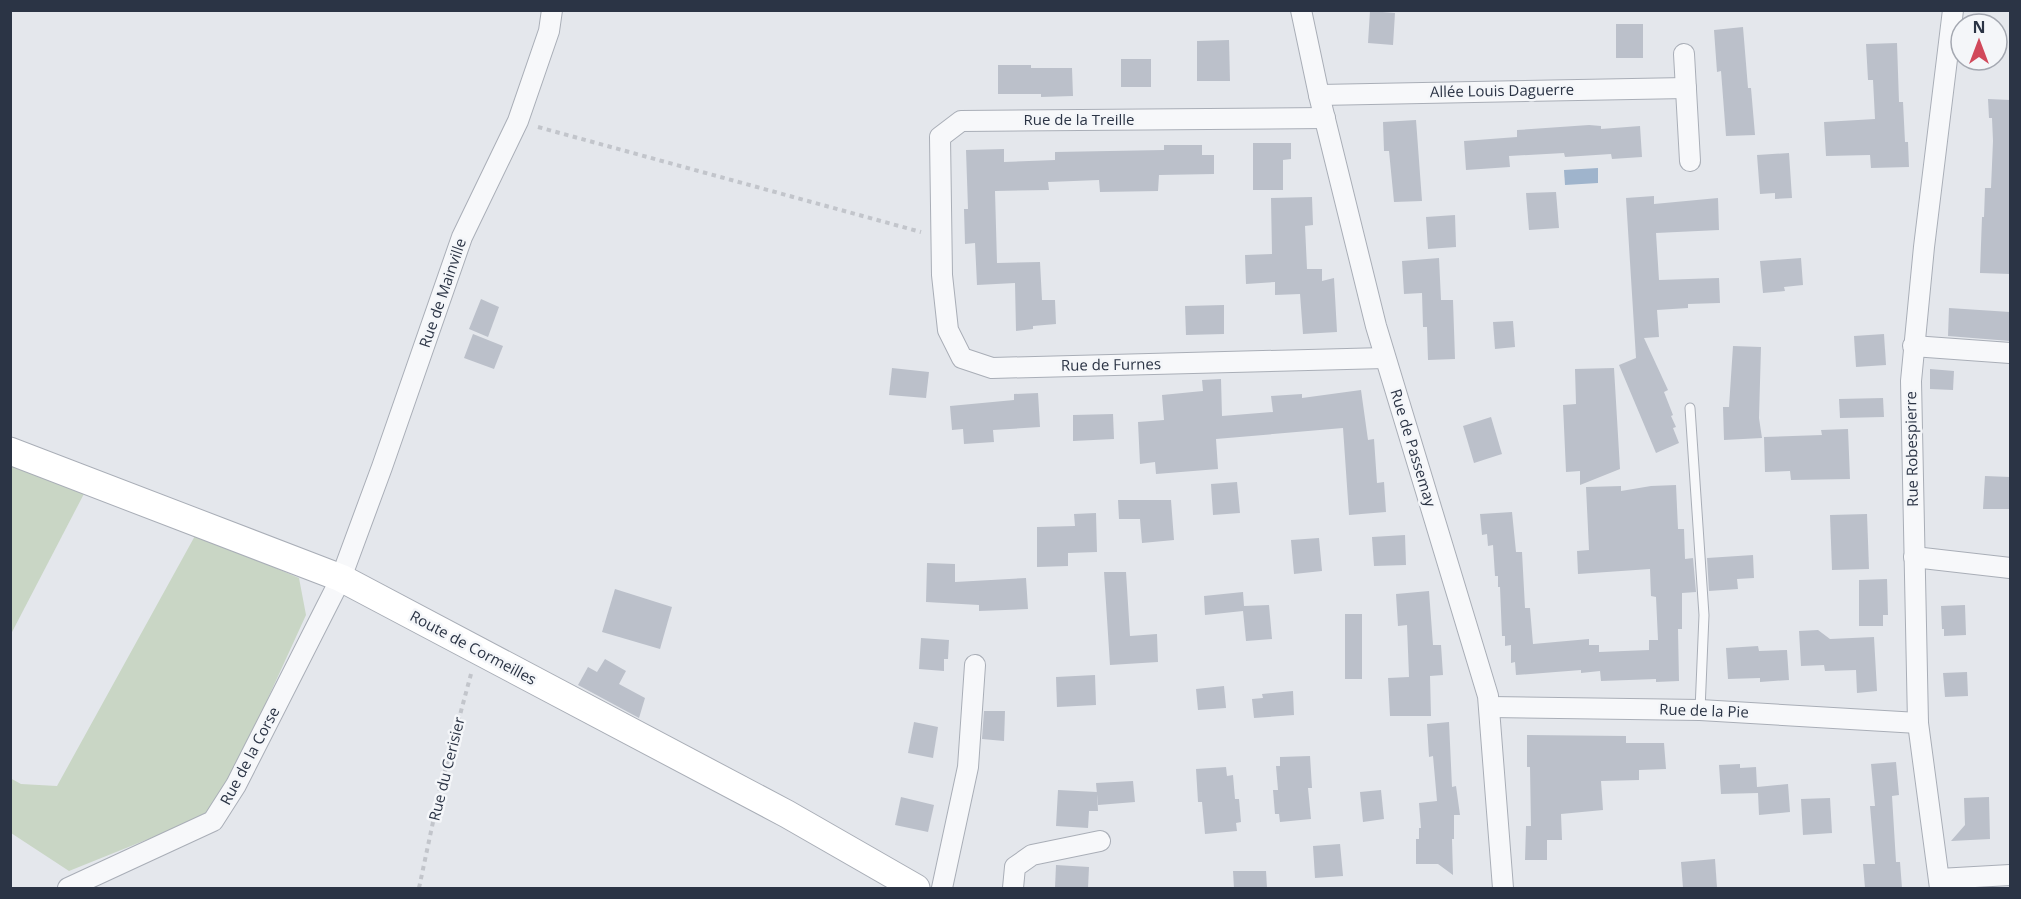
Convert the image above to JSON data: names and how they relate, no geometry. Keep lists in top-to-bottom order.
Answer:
{
  "streets": {
    "main road": ["Route de Cormeilles"],
    "street": [
      "Allée Louis Daguerre",
      "Rue de la Treille",
      "Rue de Mainville",
      "Rue de Furnes",
      "Rue de Passemay",
      "Rue Robespierre",
      "Rue de la Pie",
      "Rue de la Corse"
    ],
    "path": ["Rue du Cerisier"]
  },
  "crossings": [
    ["Allée Louis Daguerre", "Rue de Passemay"],
    ["Rue de la Treille", "Rue de Furnes"],
    ["Rue de la Treille", "Rue de Passemay"],
    ["Rue de Mainville", "Route de Cormeilles"],
    ["Rue de Mainville", "Rue de la Corse"],
    ["Rue de Furnes", "Rue de Passemay"],
    ["Rue de Passemay", "Rue de la Pie"],
    ["Rue Robespierre", "Rue de la Pie"],
    ["Route de Cormeilles", "Rue de la Corse"],
    ["Route de Cormeilles", "Rue du Cerisier"]
  ],
  "north": "top"
}
